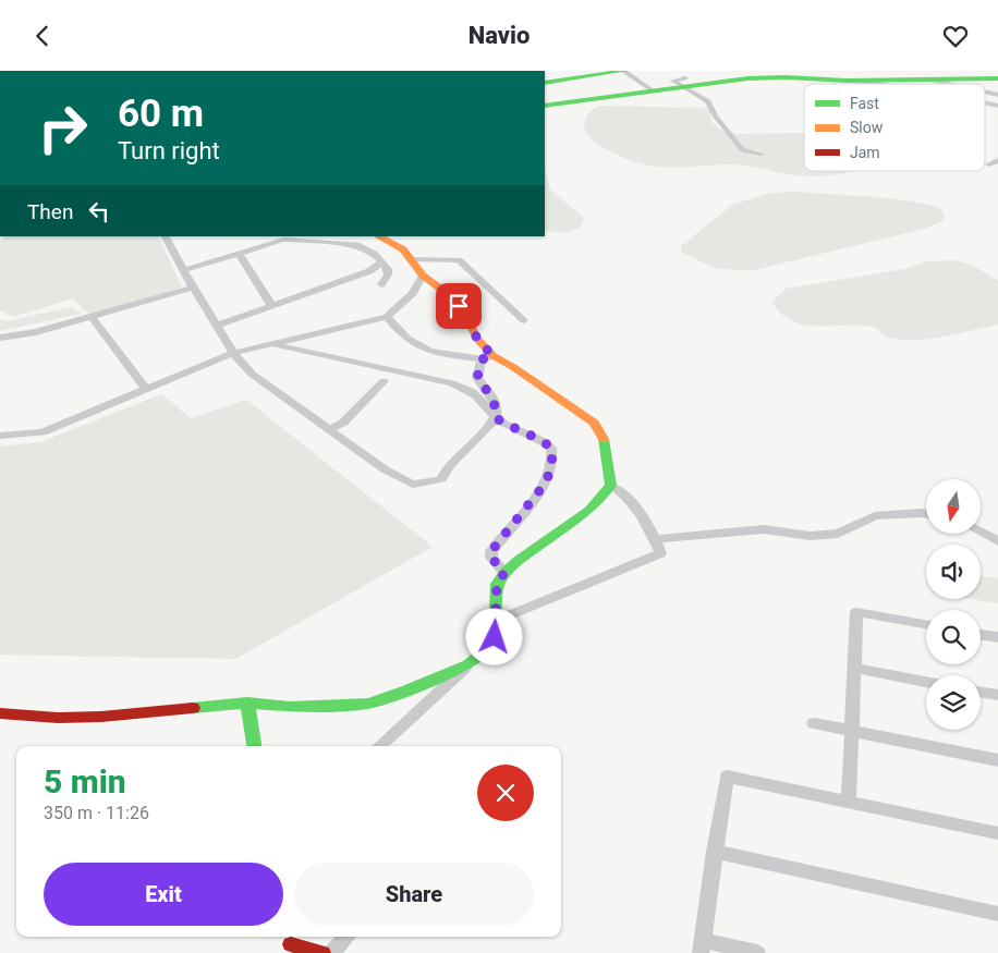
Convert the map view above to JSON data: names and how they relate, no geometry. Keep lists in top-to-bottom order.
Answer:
{
  "legend": ["Fast", "Slow", "Jam"],
  "north": "bottom",
  "page": {
    "header": "Navio",
    "turn": ["60 m", "Turn right"],
    "then": "Then",
    "heading": ["5 min", "350 m · 11:26"],
    "buttons": ["Exit", "Share"]
  }
}
